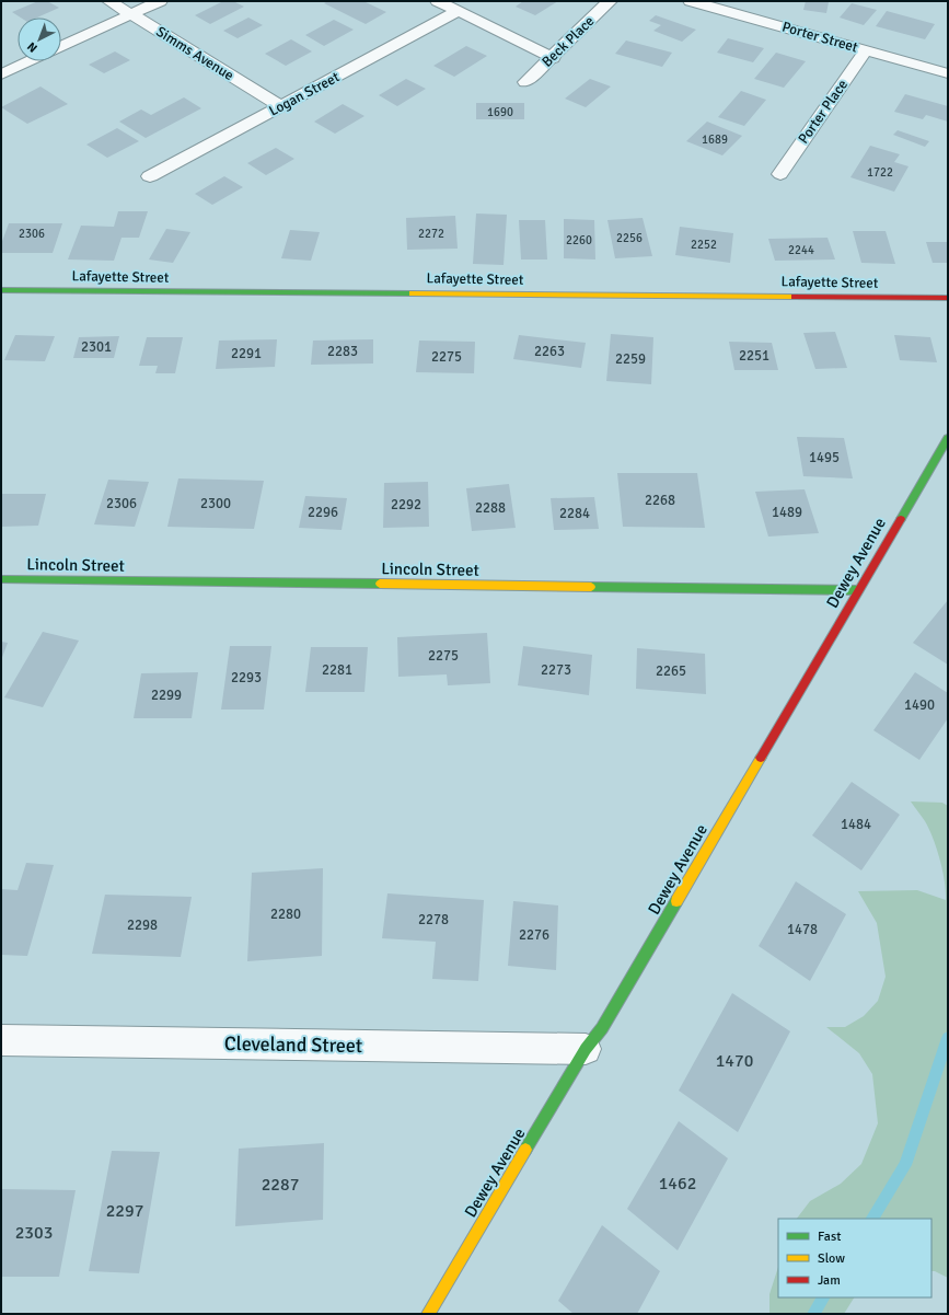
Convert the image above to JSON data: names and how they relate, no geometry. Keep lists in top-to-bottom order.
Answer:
{
  "streets": {
    "street": [
      "Porter Street",
      "Beck Place",
      "Simms Avenue",
      "Logan Street",
      "Porter Place",
      "Lafayette Street",
      "Dewey Avenue",
      "Lincoln Street",
      "Cleveland Street"
    ]
  },
  "crossings": [
    ["Porter Street", "Porter Place"],
    ["Simms Avenue", "Logan Street"],
    ["Dewey Avenue", "Lincoln Street"],
    ["Dewey Avenue", "Cleveland Street"]
  ],
  "house_numbers": [
    "1690",
    "1689",
    "1722",
    "2306",
    "2272",
    "2256",
    "2260",
    "2252",
    "2244",
    "2301",
    "2283",
    "2263",
    "2291",
    "2251",
    "2275",
    "2259",
    "1495",
    "2268",
    "2306",
    "2300",
    "2292",
    "2288",
    "2296",
    "1489",
    "2284",
    "2275",
    "2281",
    "2273",
    "2265",
    "2293",
    "2299",
    "1490",
    "1484",
    "2280",
    "2278",
    "2298",
    "1478",
    "2276",
    "1470",
    "1462",
    "2287",
    "2297",
    "2303"
  ],
  "legend": ["Fast", "Slow", "Jam"],
  "north": "bottom left"
}
